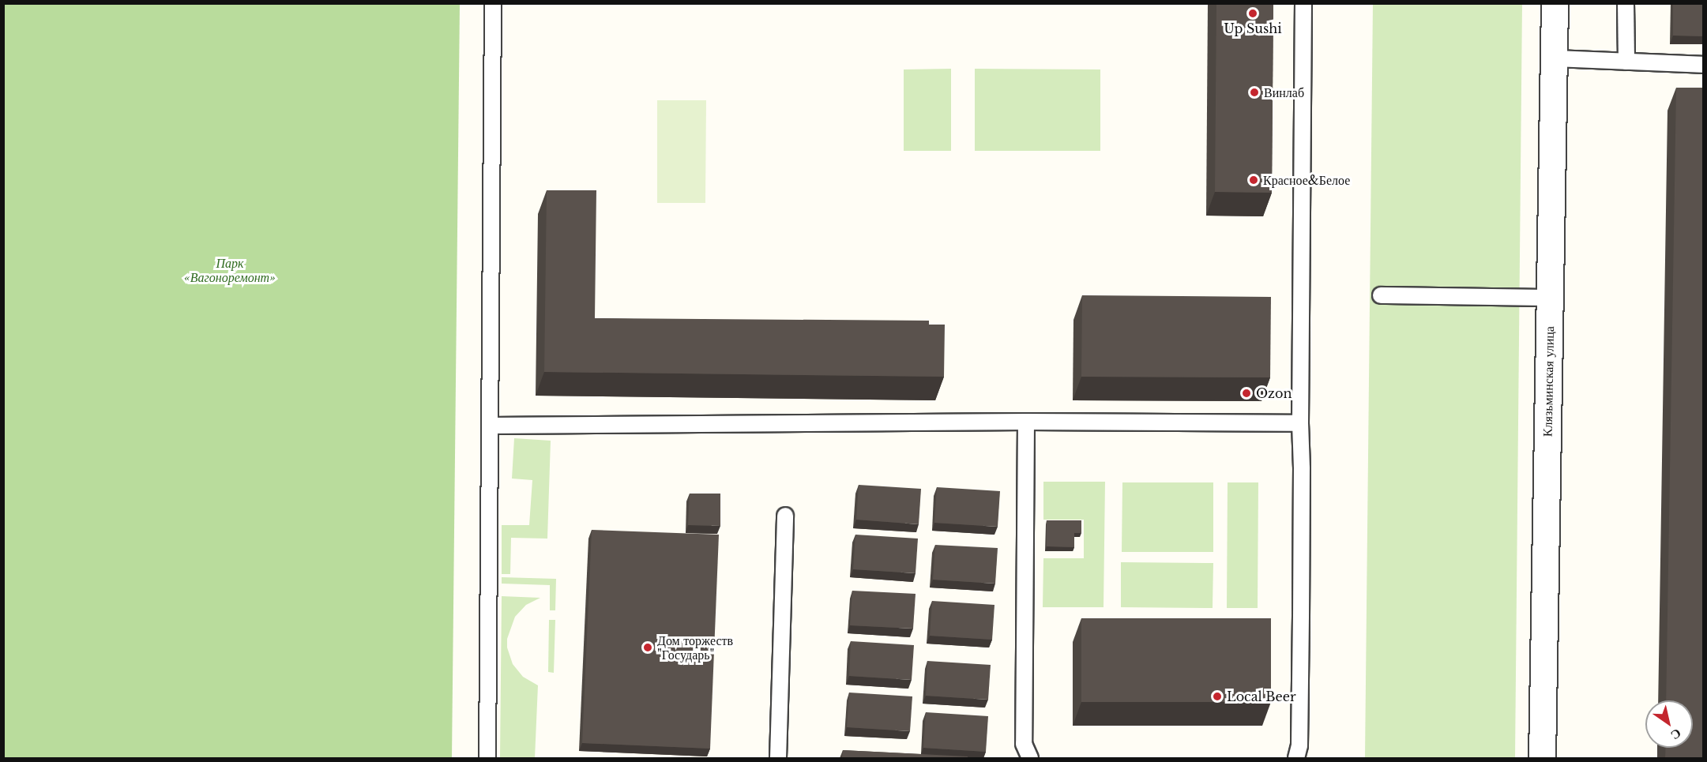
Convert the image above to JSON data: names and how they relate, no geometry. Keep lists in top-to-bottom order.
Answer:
{
  "streets": {
    "street": ["Клязьминская улица"]
  },
  "parks": ["Парк «Вагоноремонт»"],
  "places": [
    "Up Sushi",
    "Винлаб",
    "Красное&Белое",
    "Ozon",
    "Дом торжеств \"Государь\"",
    "Local Beer"
  ],
  "north": "bottom right"
}
